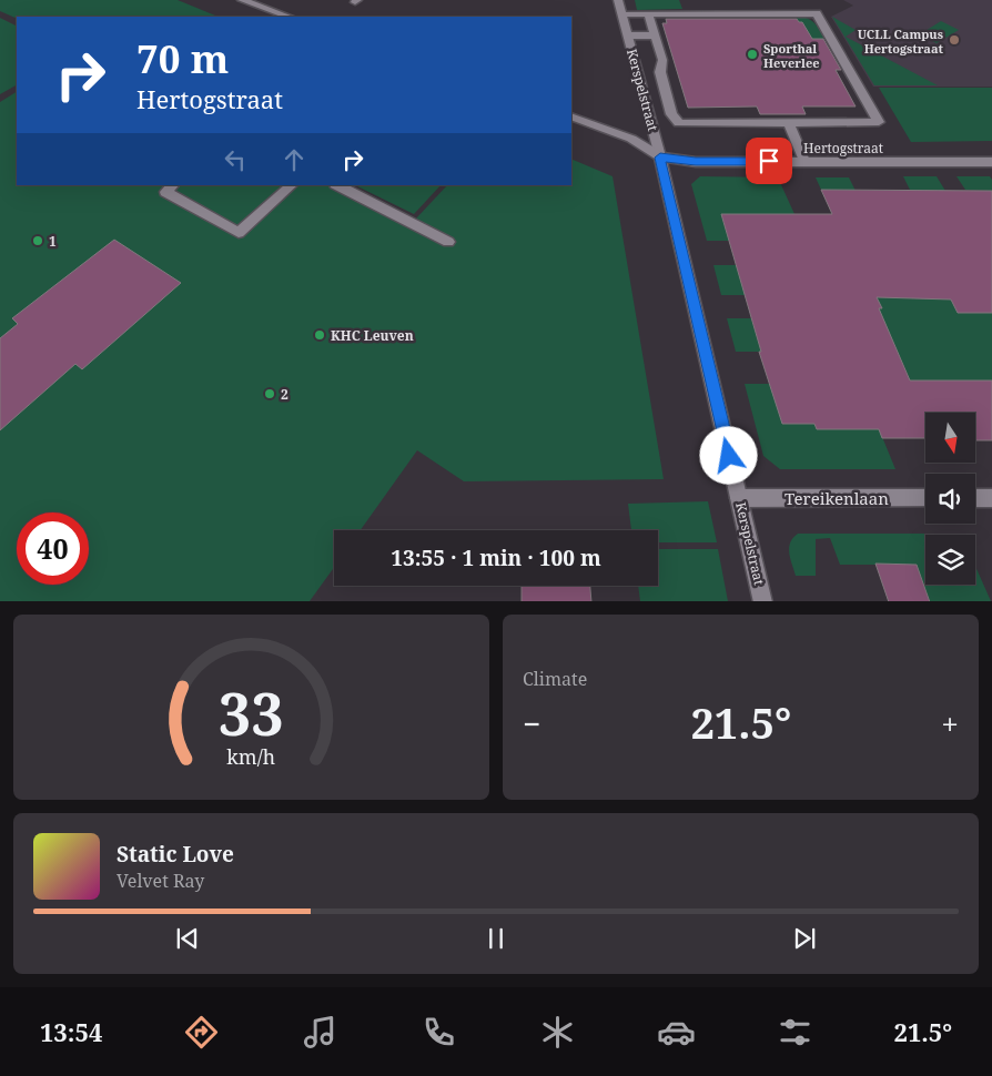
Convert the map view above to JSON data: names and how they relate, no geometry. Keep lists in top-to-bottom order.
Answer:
{
  "streets": {
    "street": ["Kerspelstraat", "Hertogstraat", "Tereikenlaan"]
  },
  "crossings": [
    ["Kerspelstraat", "Hertogstraat"],
    ["Kerspelstraat", "Tereikenlaan"]
  ],
  "places": [
    "UCLL Campus Hertogstraat",
    "Sporthal Heverlee",
    "1",
    "KHC Leuven",
    "2"
  ],
  "north": "bottom",
  "page": {
    "turn": ["70 m", "Hertogstraat"],
    "limit": "40",
    "trip": "13:55 · 1 min · 100 m",
    "tile": "Climate",
    "heat": ["−", "21.5°", "+"],
    "song": ["Static Love", "Velvet Ray"],
    "tabs": ["13:54", "21.5°"],
    "gauge": ["33", "km/h"]
  }
}
